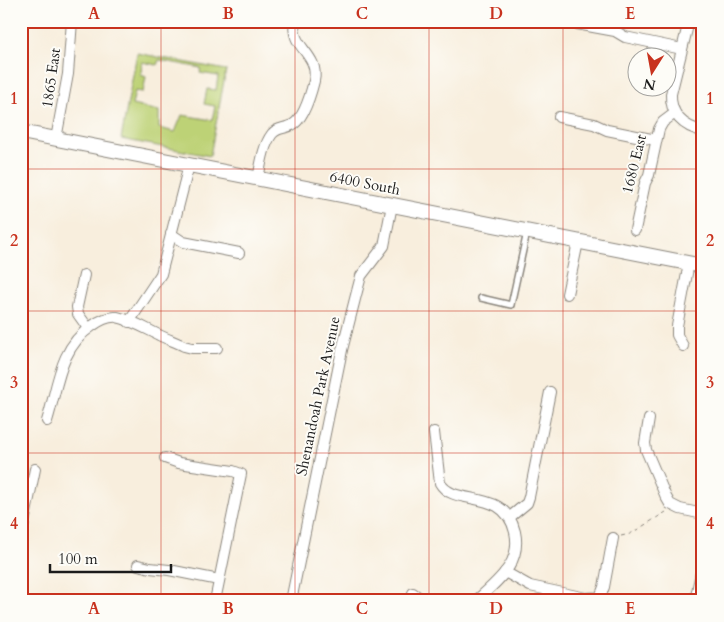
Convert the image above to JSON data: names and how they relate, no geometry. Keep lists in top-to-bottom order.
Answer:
{
  "streets": {
    "street": [
      "1865 East",
      "1680 East",
      "6400 South",
      "Shenandoah Park Avenue"
    ]
  },
  "crossings": [
    ["1865 East", "6400 South"],
    ["6400 South", "Shenandoah Park Avenue"]
  ],
  "scale_bar": "100 m",
  "north": "bottom",
  "grid": {
    "columns": [
      "A",
      "B",
      "C",
      "D",
      "E"
    ],
    "rows": [
      "1",
      "2",
      "3",
      "4"
    ]
  }
}
